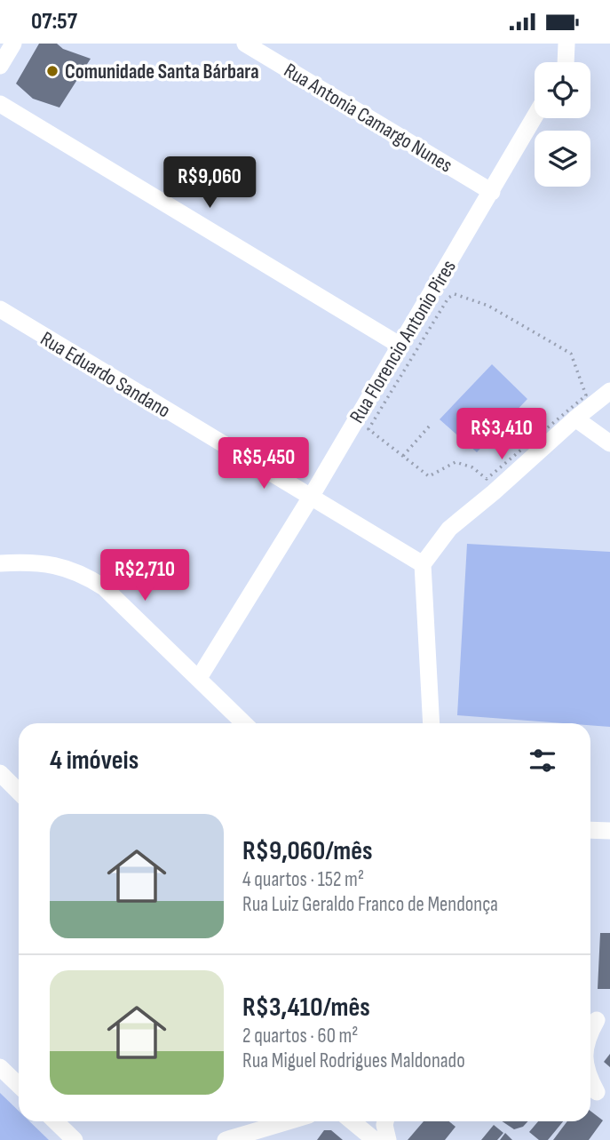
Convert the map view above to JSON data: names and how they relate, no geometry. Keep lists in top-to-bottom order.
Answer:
{
  "streets": {
    "street": ["Rua Antonia Camargo Nunes", "Rua Florencio Antonio Pires", "Rua Eduardo Sandano"]
  },
  "crossings": [
    ["Rua Antonia Camargo Nunes", "Rua Florencio Antonio Pires"],
    ["Rua Florencio Antonio Pires", "Rua Eduardo Sandano"]
  ],
  "places": ["Comunidade Santa Bárbara"],
  "page": {
    "status": "07:57",
    "price": [
      "R$9,060",
      "R$3,410",
      "R$5,450",
      "R$2,710"
    ],
    "heading": "4 imóveis",
    "list": [
      {
        "name": "R$9,060/mês",
        "note": "4 quartos · 152 m² · Rua Luiz Geraldo Franco de Mendonça"
      },
      {
        "name": "R$3,410/mês",
        "note": "2 quartos · 60 m² · Rua Miguel Rodrigues Maldonado"
      }
    ]
  }
}
